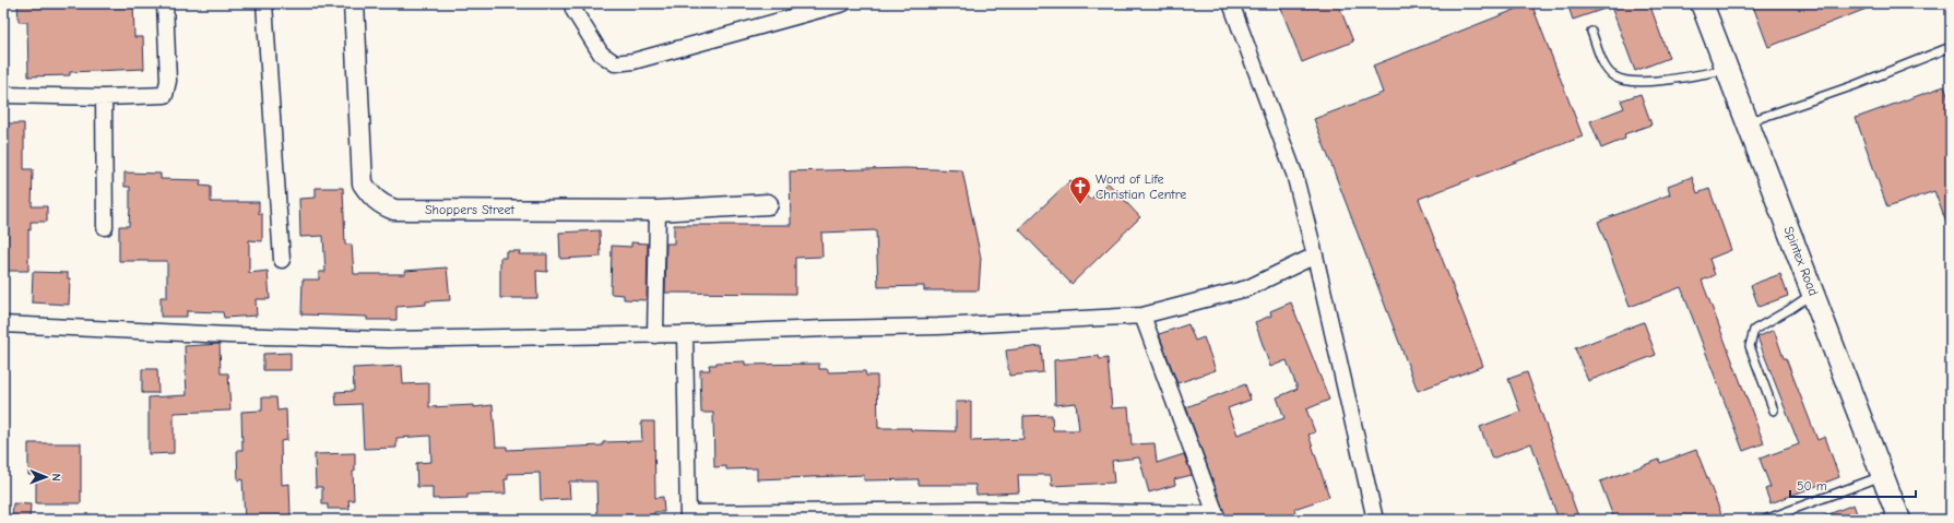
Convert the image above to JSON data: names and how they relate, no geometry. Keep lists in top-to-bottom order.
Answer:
{
  "streets": {
    "main road": ["Spintex Road"],
    "street": ["Shoppers Street"]
  },
  "places": {
    "church": ["Word of Life Christian Centre"]
  },
  "scale_bar": "50 m",
  "north": "right"
}
